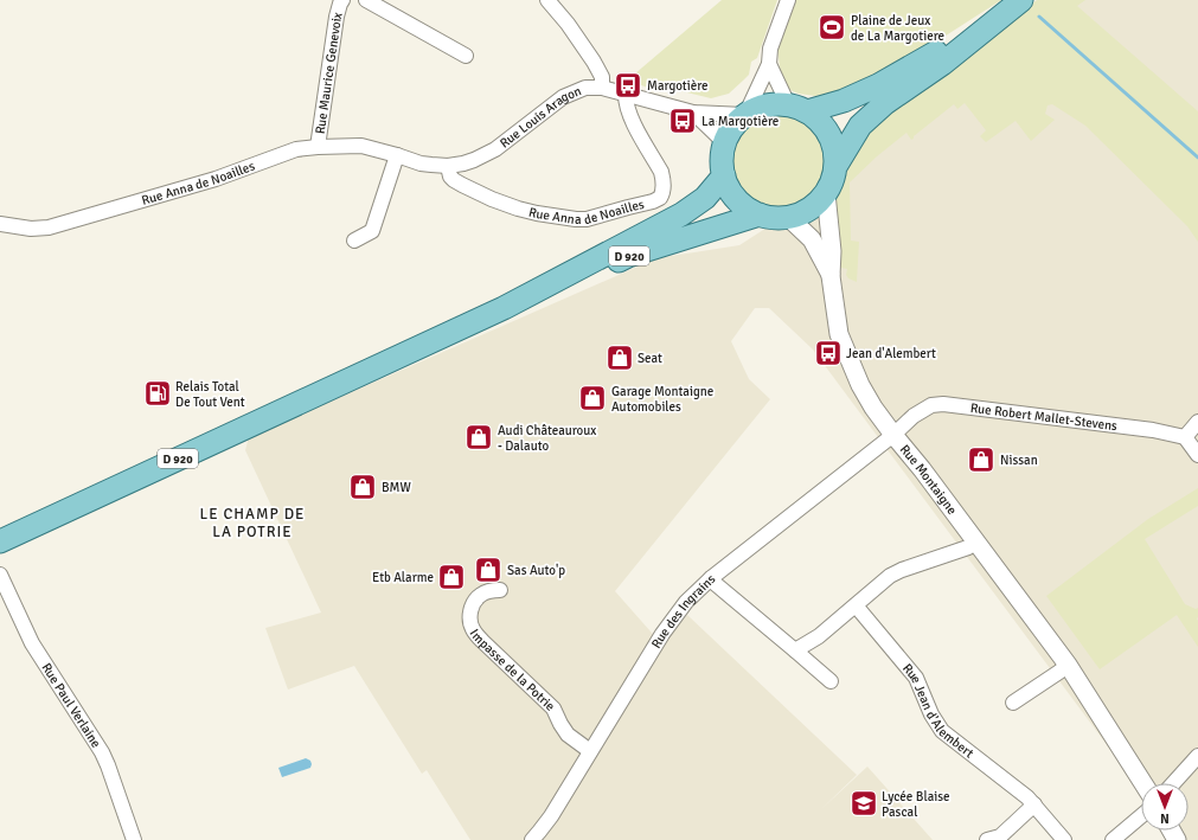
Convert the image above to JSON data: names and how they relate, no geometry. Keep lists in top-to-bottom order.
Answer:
{
  "streets": {
    "main road": ["D 920"],
    "street": [
      "Rue Maurice Genevoix",
      "Rue Louis Aragon",
      "Rue Anna de Noailles",
      "Rue Robert Mallet-Stevens",
      "Rue Montaigne",
      "Rue des Ingrains",
      "Impasse de la Potrie",
      "Rue Paul Verlaine",
      "Rue Jean d'Alembert"
    ]
  },
  "crossings": [
    ["Rue Maurice Genevoix", "Rue Anna de Noailles"],
    ["Rue Louis Aragon", "Rue Anna de Noailles"],
    ["Rue Louis Aragon", "D 920"],
    ["Rue Louis Aragon", "Rue Montaigne"],
    ["D 920", "Rue Montaigne"],
    ["Rue Robert Mallet-Stevens", "Rue Montaigne"],
    ["Rue Robert Mallet-Stevens", "Rue des Ingrains"],
    ["Rue Montaigne", "Rue des Ingrains"],
    ["Rue des Ingrains", "Impasse de la Potrie"]
  ],
  "districts": ["LE CHAMP DE LA POTRIE"],
  "places": {
    "sports": ["Plaine de Jeux de La Margotiere"],
    "bus stop": ["Margotière", "La Margotière", "Jean d'Alembert"],
    "shop": [
      "Seat",
      "Garage Montaigne Automobiles",
      "Audi Châteauroux - Dalauto",
      "Nissan",
      "BMW",
      "Sas Auto'p",
      "Etb Alarme"
    ],
    "fuel station": ["Relais Total De Tout Vent"],
    "school or university": ["Lycée Blaise Pascal"]
  },
  "north": "bottom"
}
